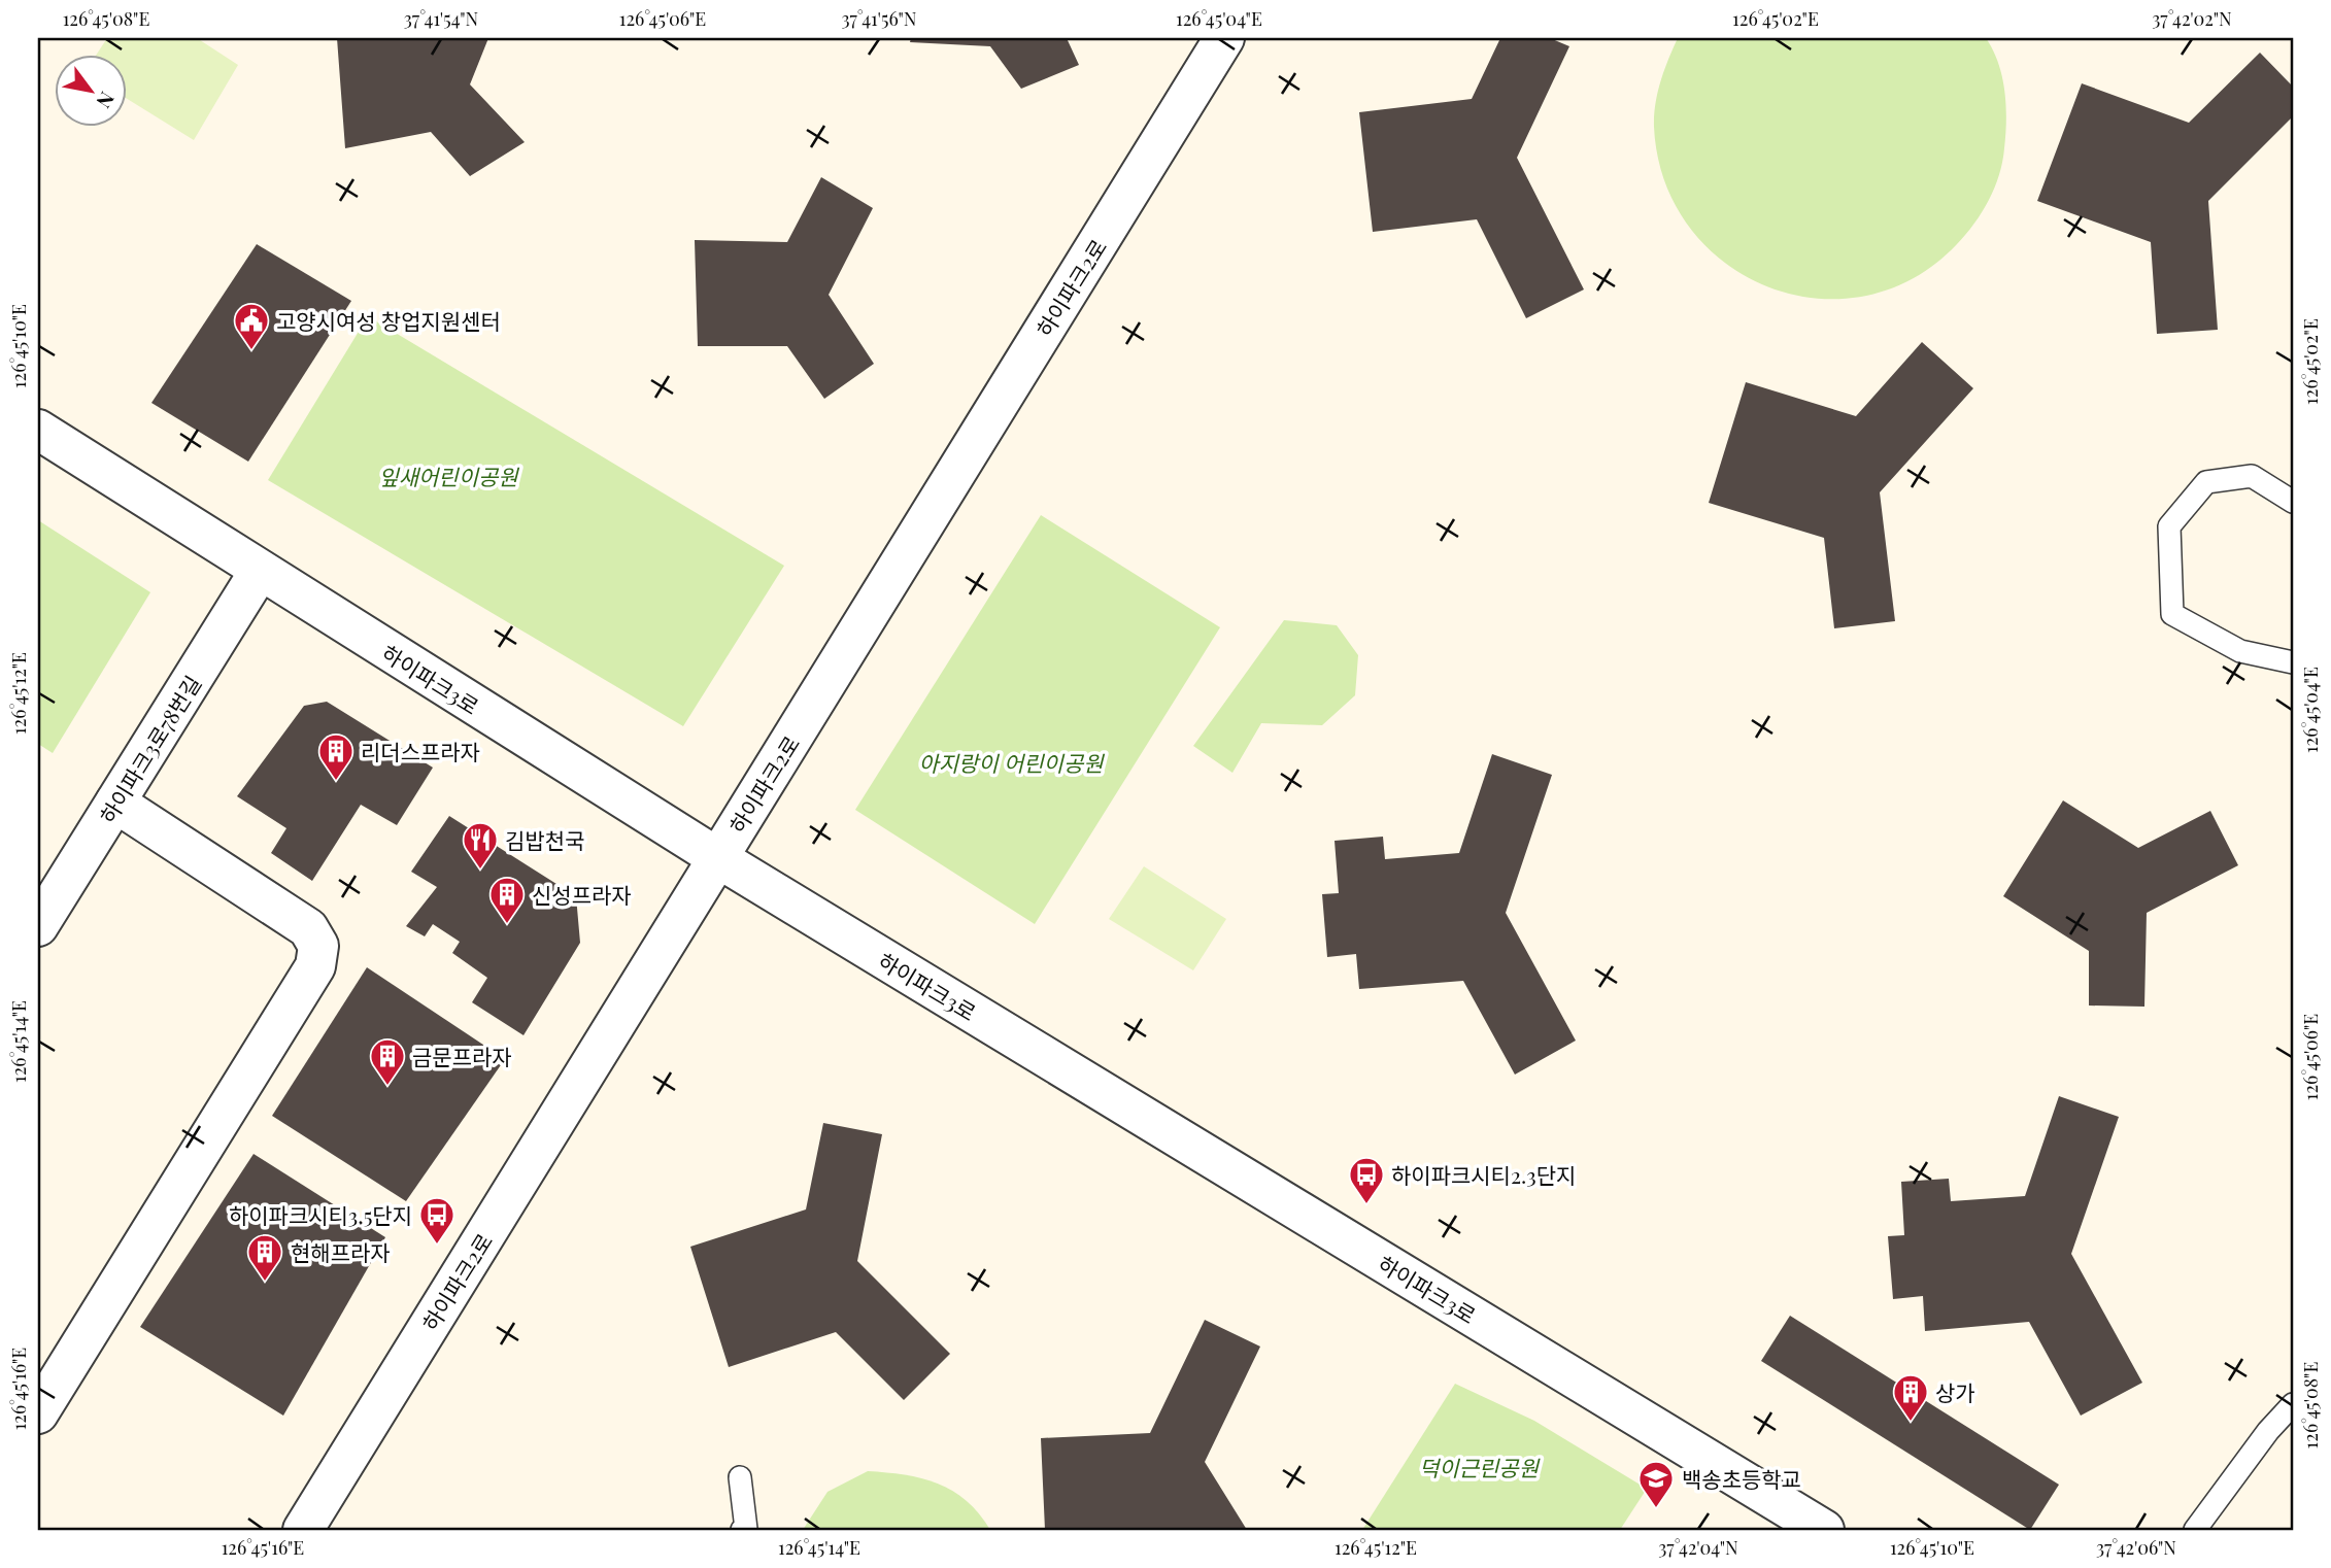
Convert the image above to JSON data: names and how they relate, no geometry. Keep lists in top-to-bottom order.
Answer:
{
  "streets": {
    "street": ["하이파크2로", "하이파크3로", "하이파크3로78번길"]
  },
  "crossings": [
    ["하이파크2로", "하이파크3로"],
    ["하이파크3로", "하이파크3로78번길"]
  ],
  "parks": ["잎새어린이공원", "아지랑이 어린이공원", "덕이근린공원"],
  "places": {
    "public building": ["고양시여성 창업지원센터"],
    "building": [
      "리더스프라자",
      "신성프라자",
      "금문프라자",
      "현해프라자",
      "상가"
    ],
    "restaurant": ["김밥천국"],
    "bus stop": ["하이파크시티2.3단지", "하이파크시티3.5단지"],
    "school or university": ["백송초등학교"]
  },
  "north": "bottom right",
  "coordinates": [
    "126°45'08\"E",
    "37°41'54\"N",
    "126°45'06\"E",
    "37°41'56\"N",
    "126°45'04\"E",
    "126°45'02\"E",
    "37°42'02\"N",
    "126°45'10\"E",
    "126°45'12\"E",
    "126°45'14\"E",
    "126°45'16\"E",
    "37°42'04\"N",
    "37°42'06\"N"
  ]
}
